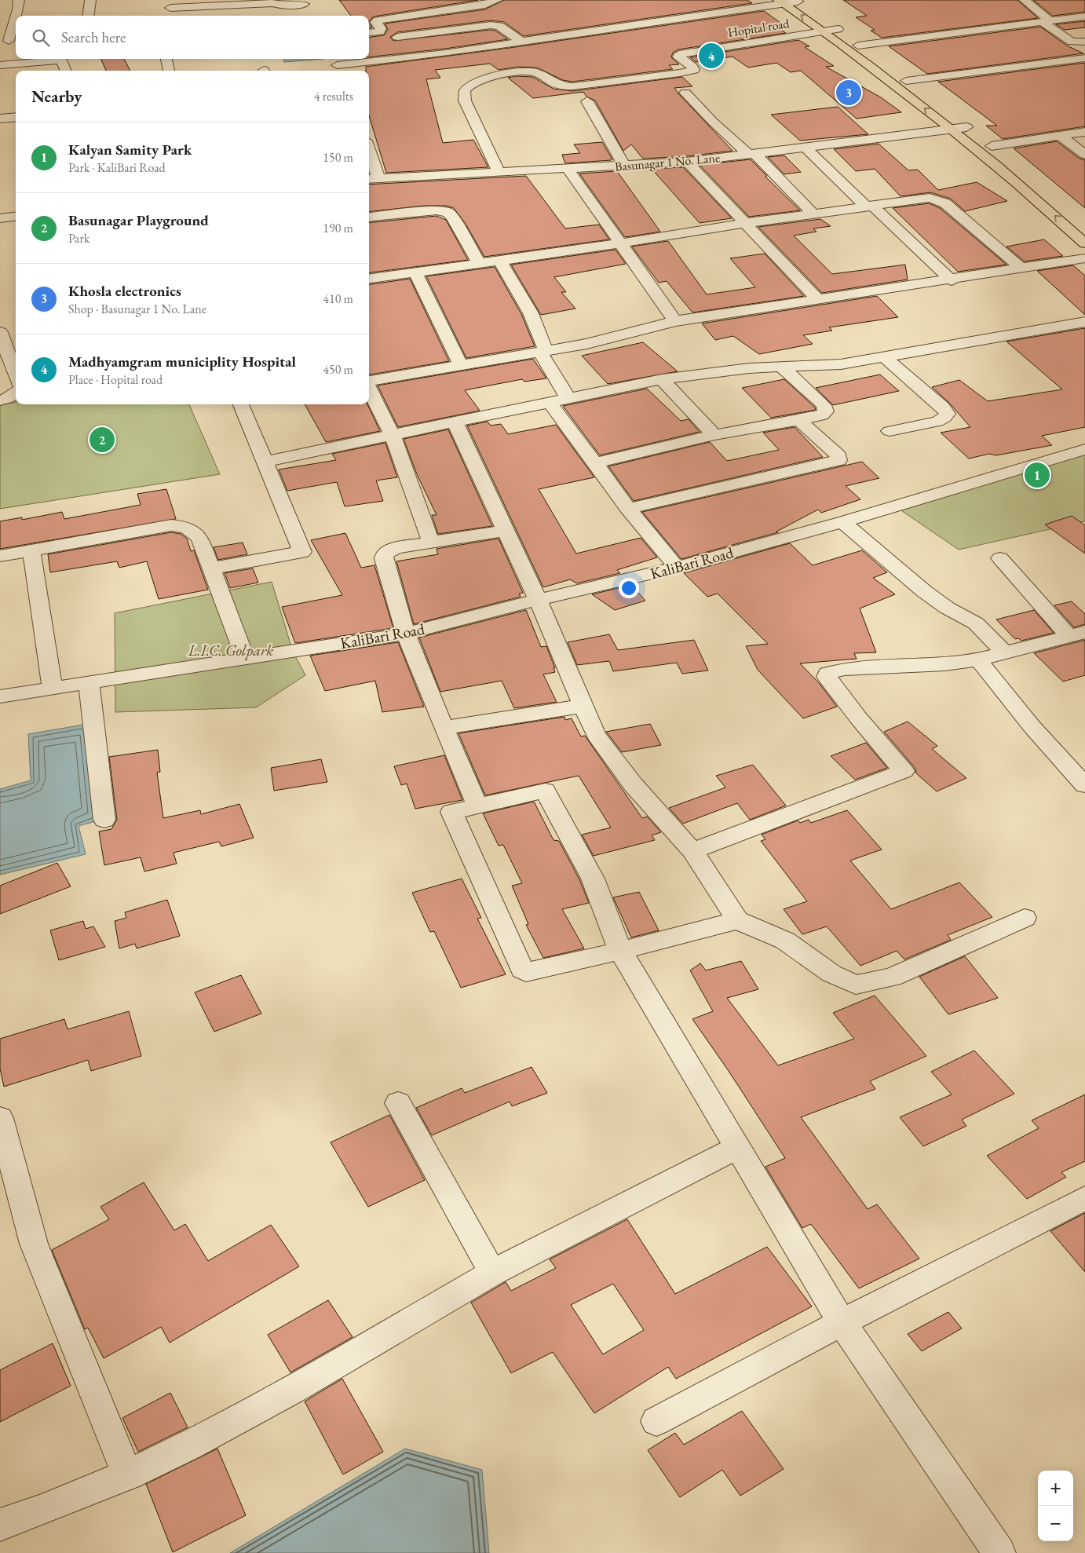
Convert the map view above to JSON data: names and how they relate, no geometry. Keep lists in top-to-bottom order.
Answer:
{
  "streets": {
    "street": ["Hopital road", "Basunagar 1 No. Lane", "KaliBari Road"]
  },
  "crossings": [
    ["Hopital road", "Basunagar 1 No. Lane"]
  ],
  "parks": ["L.I.C. Golpark"],
  "page": {
    "search": "Search here",
    "pins": [
      "4",
      "3",
      "2",
      "1"
    ],
    "heading": ["Nearby", "4 results"],
    "list": [
      {
        "mark": "1",
        "name": "Kalyan Samity Park",
        "note": "Park · KaliBari Road",
        "value": "150 m"
      },
      {
        "mark": "2",
        "name": "Basunagar Playground",
        "note": "Park",
        "value": "190 m"
      },
      {
        "mark": "3",
        "name": "Khosla electronics",
        "note": "Shop · Basunagar 1 No. Lane",
        "value": "410 m"
      },
      {
        "mark": "4",
        "name": "Madhyamgram municiplity Hospital",
        "note": "Place · Hopital road",
        "value": "450 m"
      }
    ],
    "map_buttons": ["+", "−"]
  }
}
